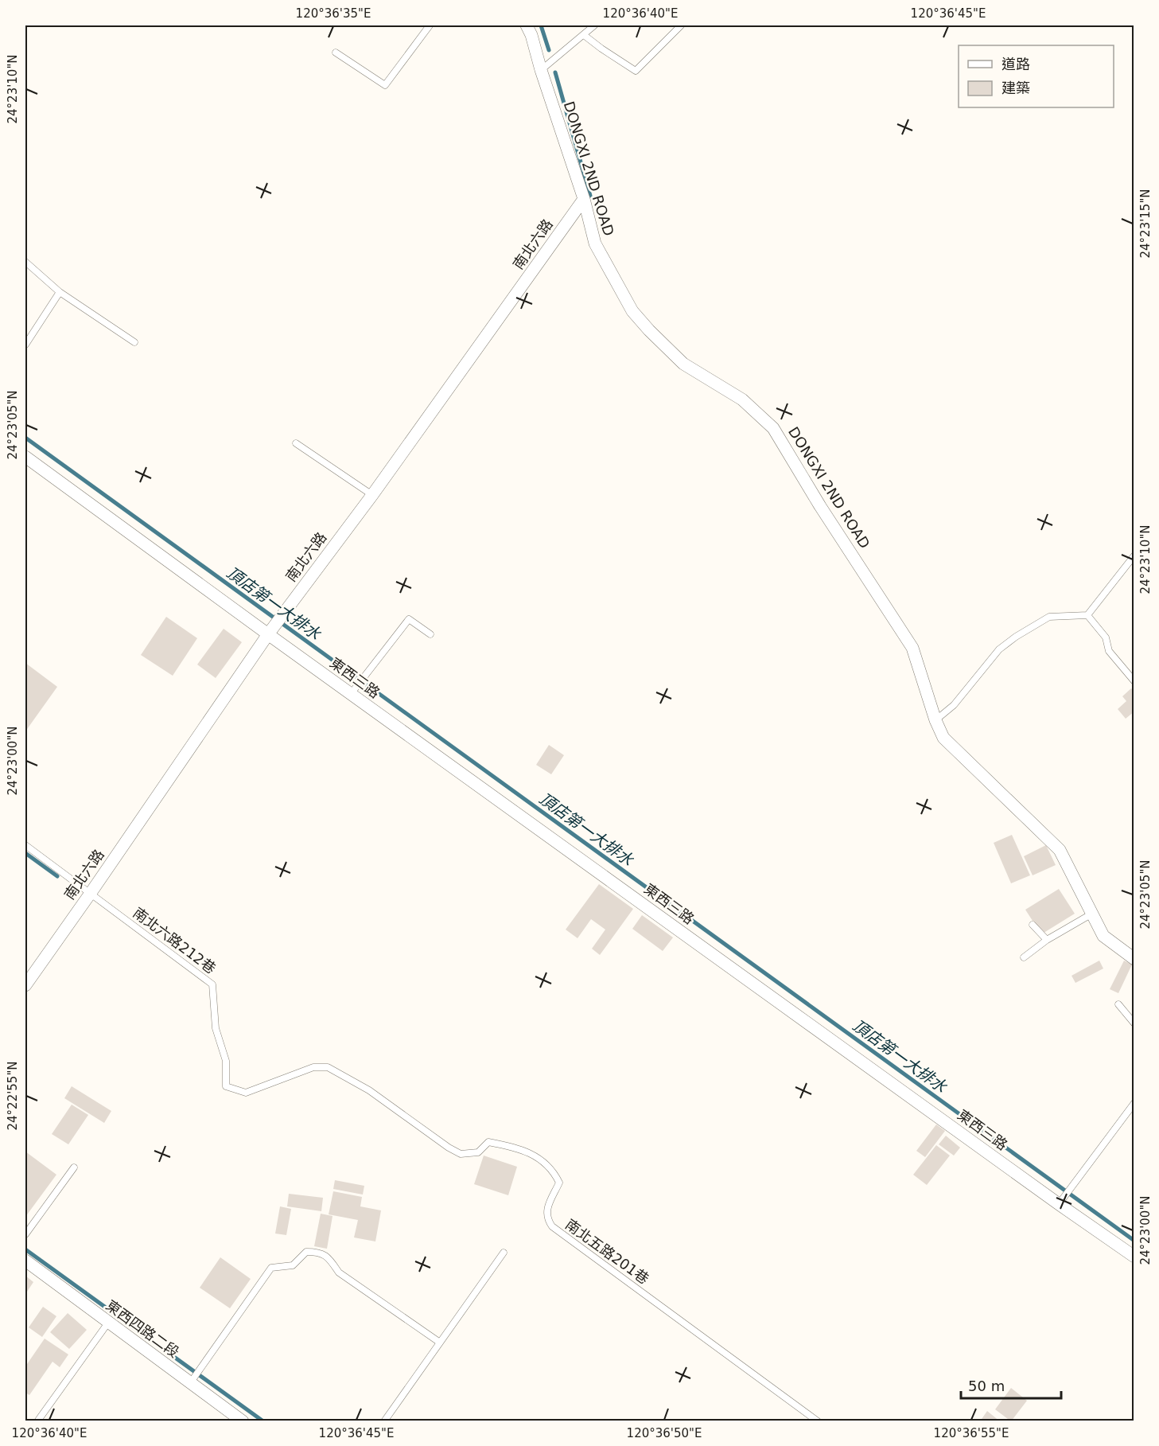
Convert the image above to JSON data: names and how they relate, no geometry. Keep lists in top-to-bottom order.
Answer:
{
  "streets": {
    "street": [
      "DONGXI 2ND ROAD",
      "南北六路",
      "東西三路",
      "東西四路二段"
    ],
    "lane": ["南北六路212巷", "南北五路201巷"]
  },
  "crossings": [
    ["DONGXI 2ND ROAD", "南北六路"],
    ["南北六路", "東西三路"],
    ["南北六路", "南北六路212巷"],
    ["南北六路212巷", "南北五路201巷"]
  ],
  "water": ["頂店第一大排水"],
  "legend": ["道路", "建築"],
  "scale_bar": "50 m",
  "coordinates": [
    "120°36'35\"E",
    "120°36'40\"E",
    "120°36'45\"E",
    "24°23'10\"N",
    "24°23'15\"N",
    "24°23'05\"N",
    "24°23'00\"N",
    "24°22'55\"N",
    "120°36'50\"E",
    "120°36'55\"E"
  ]
}
